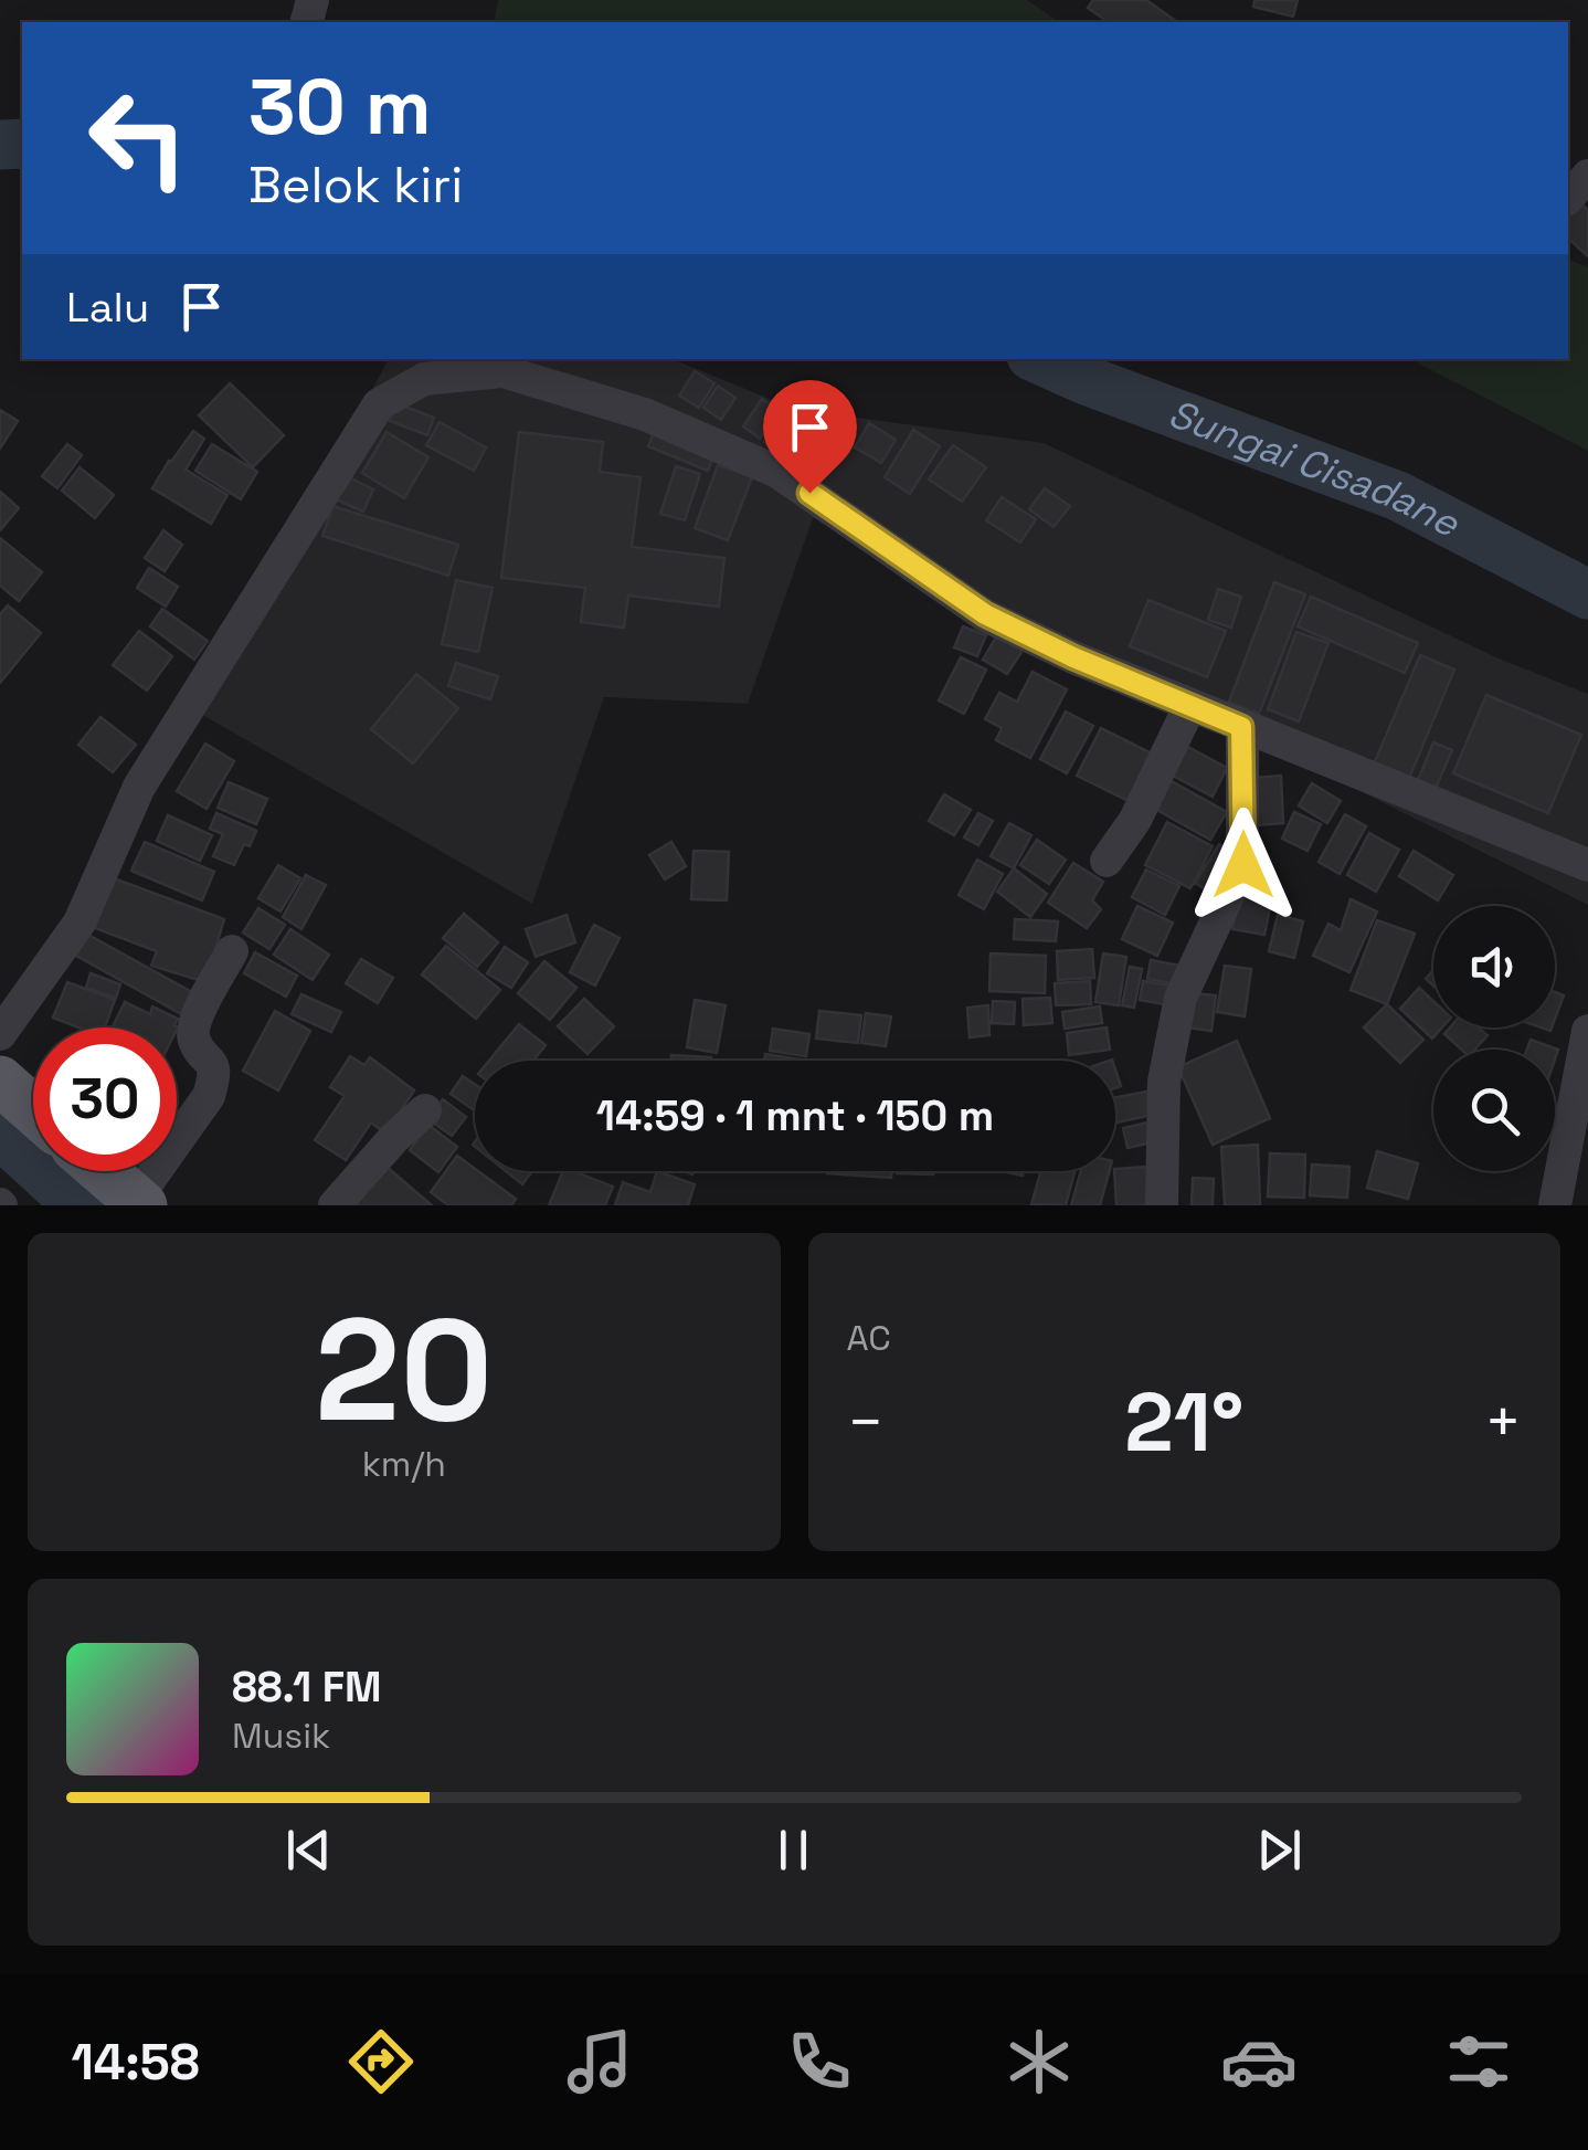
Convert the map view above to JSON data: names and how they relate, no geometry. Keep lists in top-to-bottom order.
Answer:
{
  "water": ["Sungai Cisadane"],
  "page": {
    "turn": ["30 m", "Belok kiri"],
    "then": "Lalu",
    "limit": "30",
    "trip": "14:59 · 1 mnt · 150 m",
    "tile": [
      ["20", "km/h"],
      "AC"
    ],
    "heat": ["−", "21°", "+"],
    "song": ["88.1 FM", "Musik"],
    "tabs": "14:58"
  }
}
